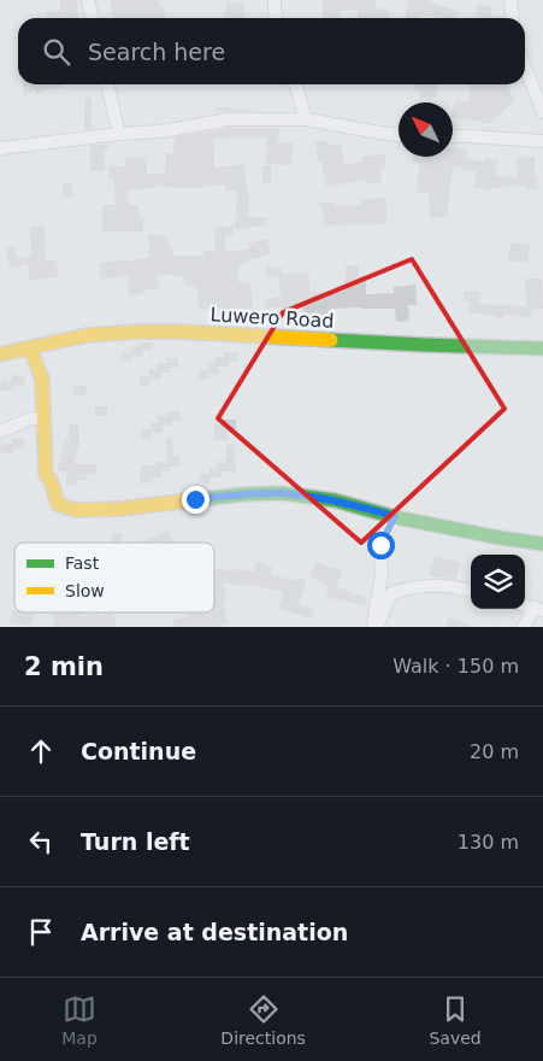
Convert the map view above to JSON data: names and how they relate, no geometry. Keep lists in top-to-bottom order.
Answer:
{
  "streets": {
    "street": ["Luwero Road"]
  },
  "legend": ["Fast", "Slow"],
  "north": "top left",
  "page": {
    "search": "Search here",
    "heading": ["2 min", "Walk · 150 m"],
    "list": [
      ["Continue", "20 m"],
      ["Turn left", "130 m"],
      "Arrive at destination"
    ],
    "nav": ["Map", "Directions", "Saved"]
  }
}
